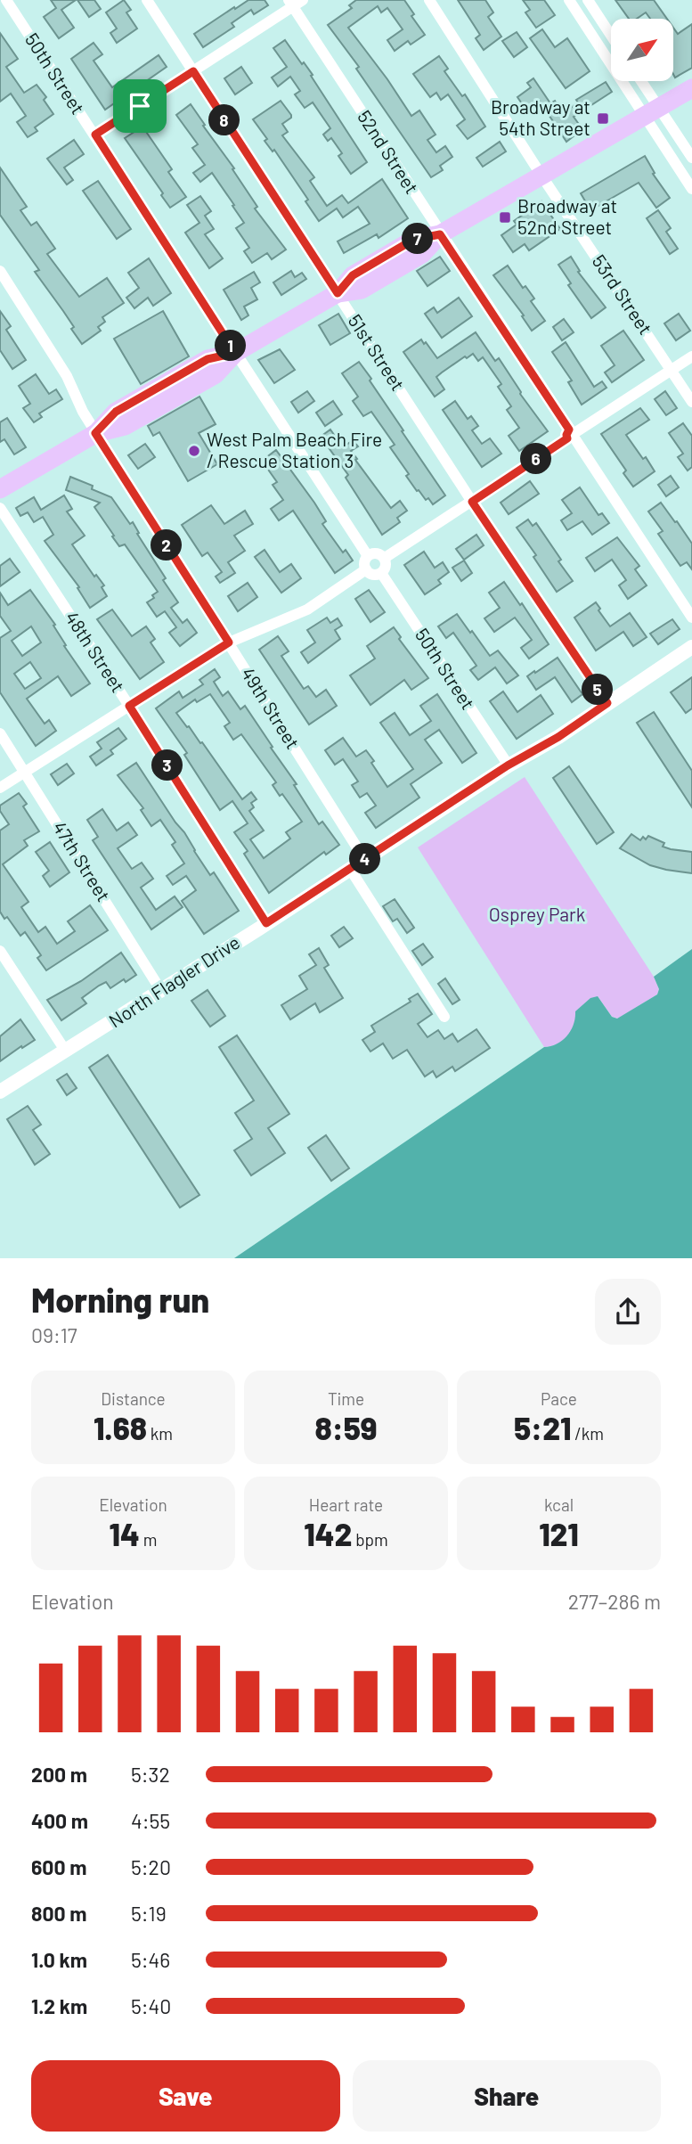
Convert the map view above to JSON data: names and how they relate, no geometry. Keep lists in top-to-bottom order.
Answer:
{
  "streets": {
    "street": [
      "50th Street",
      "52nd Street",
      "53rd Street",
      "51st Street",
      "48th Street",
      "49th Street",
      "47th Street",
      "North Flagler Drive"
    ]
  },
  "crossings": [
    ["50th Street", "North Flagler Drive"],
    ["51st Street", "North Flagler Drive"],
    ["48th Street", "North Flagler Drive"],
    ["49th Street", "North Flagler Drive"],
    ["47th Street", "North Flagler Drive"]
  ],
  "parks": ["Osprey Park"],
  "places": {
    "transit": ["Broadway at 54th Street", "Broadway at 52nd Street"],
    "other": ["West Palm Beach Fire / Rescue Station 3"]
  },
  "north": "top right",
  "page": {
    "pins": [
      "8",
      "7",
      "1",
      "6",
      "2",
      "5",
      "3",
      "4"
    ],
    "heading": ["Morning run", "09:17"],
    "stats": [
      ["Distance", "1.68 km"],
      ["Time", "8:59"],
      ["Pace", "5:21 /km"],
      ["Elevation", "14 m"],
      ["Heart rate", "142 bpm"],
      ["kcal", "121"]
    ],
    "chart": ["Elevation", "277–286 m"],
    "list": [
      {
        "name": "200 m",
        "note": "5:32"
      },
      {
        "name": "400 m",
        "note": "4:55"
      },
      {
        "name": "600 m",
        "note": "5:20"
      },
      {
        "name": "800 m",
        "note": "5:19"
      },
      {
        "name": "1.0 km",
        "note": "5:46"
      },
      {
        "name": "1.2 km",
        "note": "5:40"
      }
    ],
    "buttons": ["Save", "Share"]
  }
}
